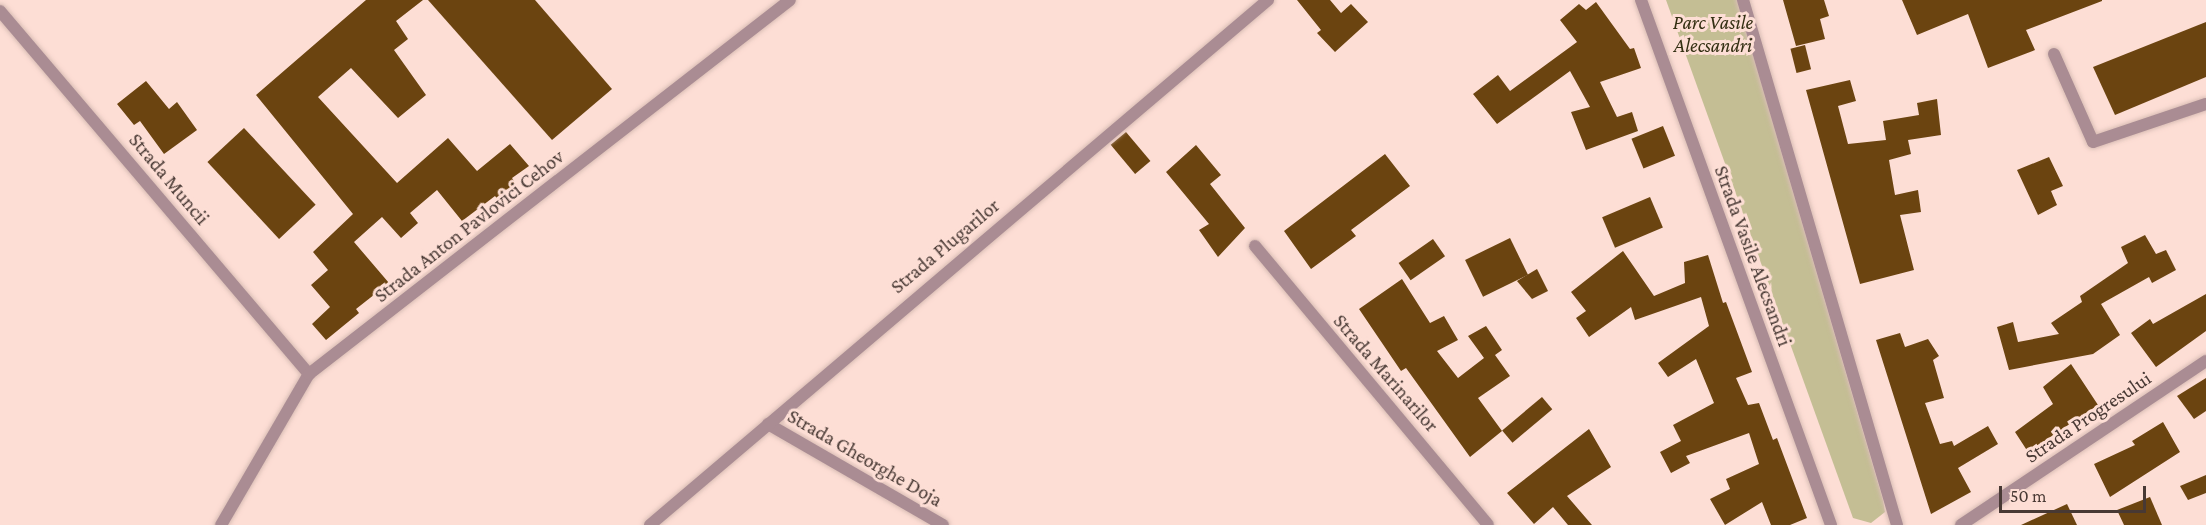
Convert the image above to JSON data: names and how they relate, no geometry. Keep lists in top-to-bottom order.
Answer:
{
  "streets": {
    "street": [
      "Strada Muncii",
      "Strada Anton Pavlovici Cehov",
      "Strada Plugarilor",
      "Strada Vasile Alecsandri",
      "Strada Marinarilor",
      "Strada Progresului",
      "Strada Gheorghe Doja"
    ]
  },
  "crossings": [
    ["Strada Muncii", "Strada Anton Pavlovici Cehov"],
    ["Strada Plugarilor", "Strada Gheorghe Doja"]
  ],
  "parks": ["Parc Vasile Alecsandri"],
  "scale_bar": "50 m"
}
